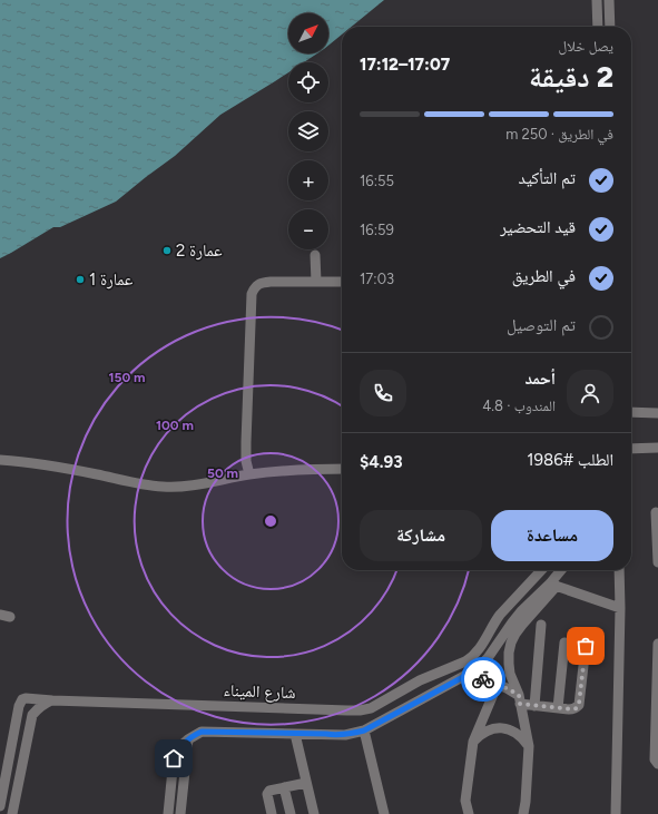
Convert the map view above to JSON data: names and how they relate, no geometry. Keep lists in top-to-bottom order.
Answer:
{
  "streets": {
    "street": ["شارع الميناء"]
  },
  "places": ["عمارة 2", "عمارة 1"],
  "north": "top right",
  "page": {
    "map_buttons": ["+", "−"],
    "heading": ["2 دقيقة", "يصل خلال", "17:07–17:12"],
    "panel": [
      "أحمد",
      "المندوب · 4.8",
      "الطلب #1986",
      "$4.93"
    ],
    "bar": "في الطريق · 250 m",
    "list": [
      ["تم التأكيد", "16:55"],
      ["قيد التحضير", "16:59"],
      ["في الطريق", "17:03"],
      "تم التوصيل"
    ],
    "buttons": ["مساعدة", "مشاركة"]
  },
  "rings": ["150 m", "100 m", "50 m"]
}
